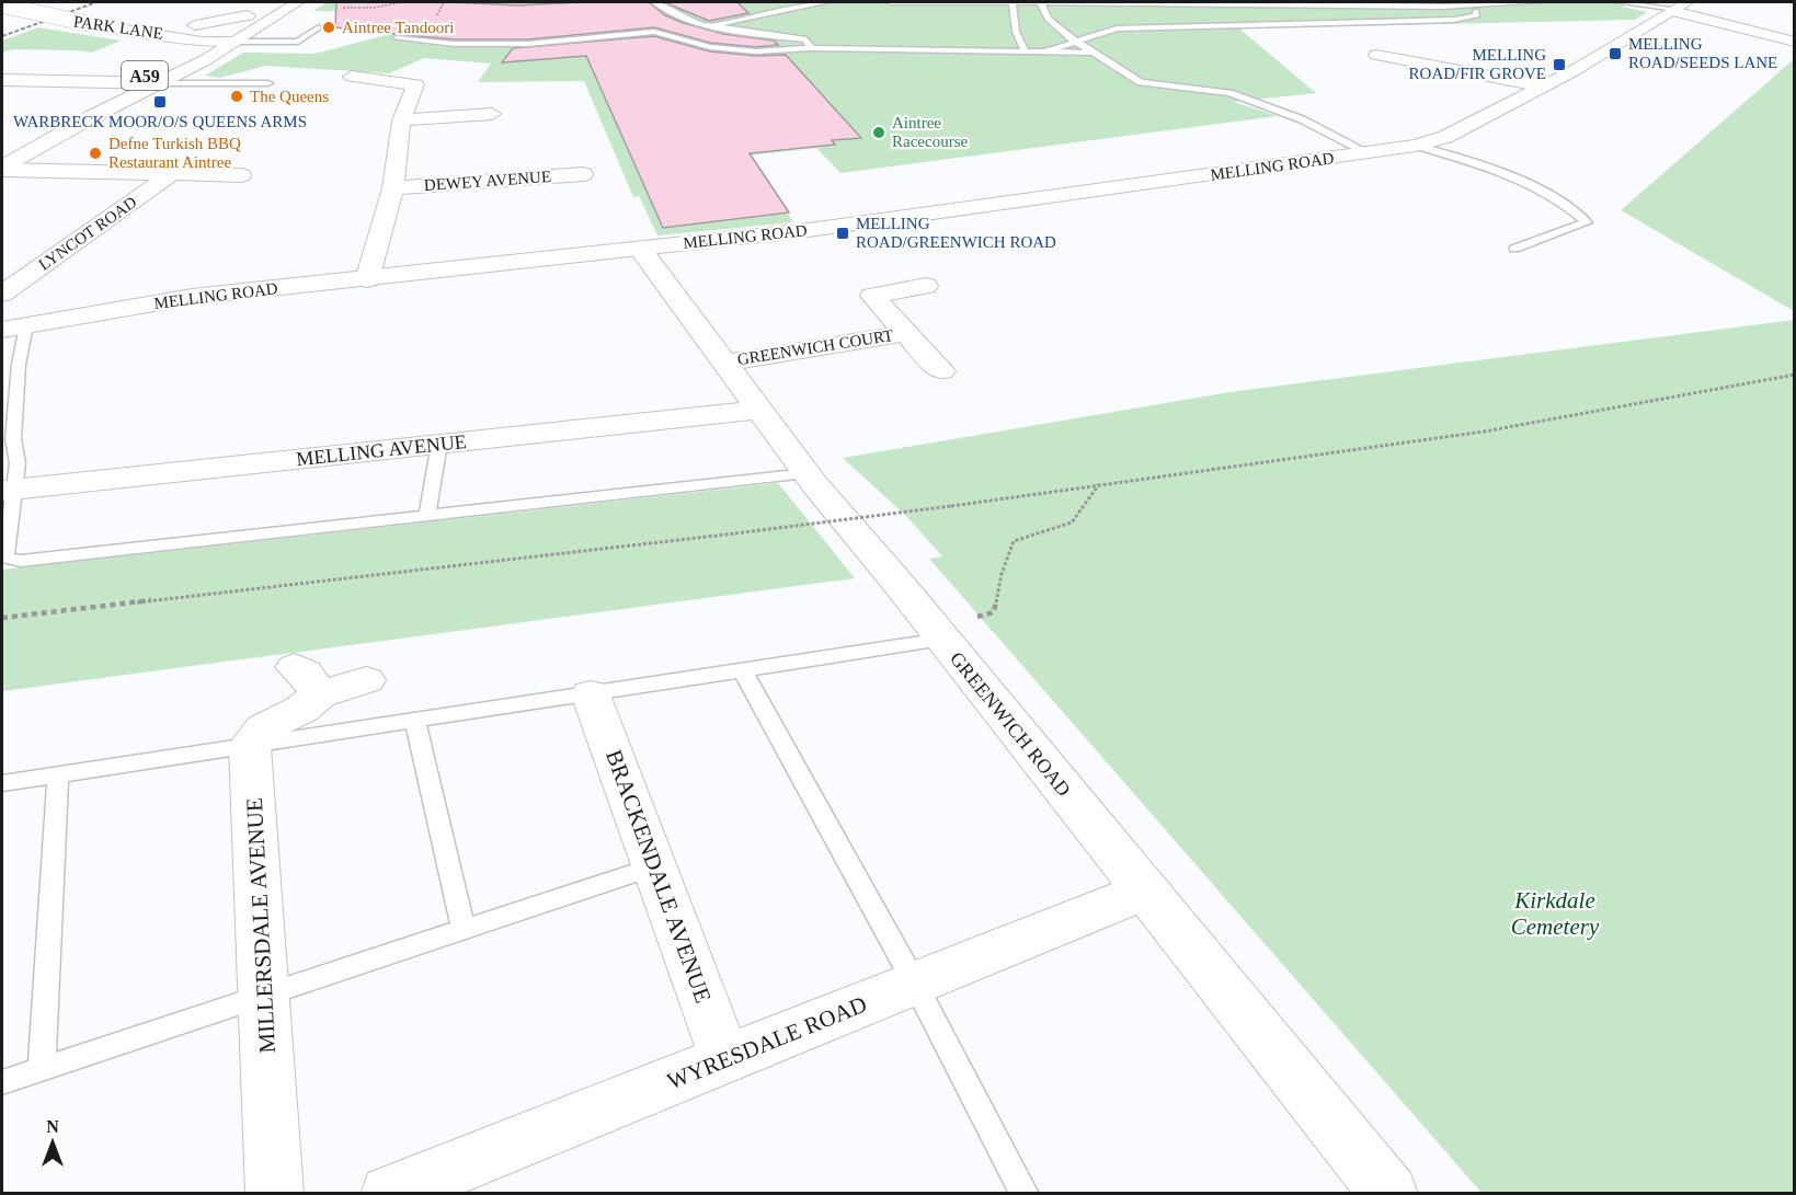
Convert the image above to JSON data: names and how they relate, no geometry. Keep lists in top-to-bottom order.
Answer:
{
  "streets": {
    "main road": [
      "PARK LANE",
      "A59",
      "MELLING ROAD",
      "DEWEY AVENUE",
      "LYNCOT ROAD",
      "GREENWICH COURT",
      "MELLING AVENUE",
      "GREENWICH ROAD",
      "BRACKENDALE AVENUE",
      "MILLERSDALE AVENUE",
      "WYRESDALE ROAD"
    ]
  },
  "crossings": [
    ["PARK LANE", "A59"],
    ["MELLING ROAD", "GREENWICH ROAD"],
    ["GREENWICH COURT", "GREENWICH ROAD"],
    ["MELLING AVENUE", "GREENWICH ROAD"],
    ["GREENWICH ROAD", "WYRESDALE ROAD"],
    ["BRACKENDALE AVENUE", "WYRESDALE ROAD"]
  ],
  "parks": ["Kirkdale Cemetery"],
  "places": {
    "other": [
      "Aintree Tandoori",
      "The Queens",
      "Aintree Racecourse",
      "Defne Turkish BBQ Restaurant Aintree"
    ],
    "transit": [
      "MELLING ROAD/SEEDS LANE",
      "MELLING ROAD/FIR GROVE",
      "WARBRECK MOOR/O/S QUEENS ARMS",
      "MELLING ROAD/GREENWICH ROAD"
    ]
  },
  "north": "top"
}
